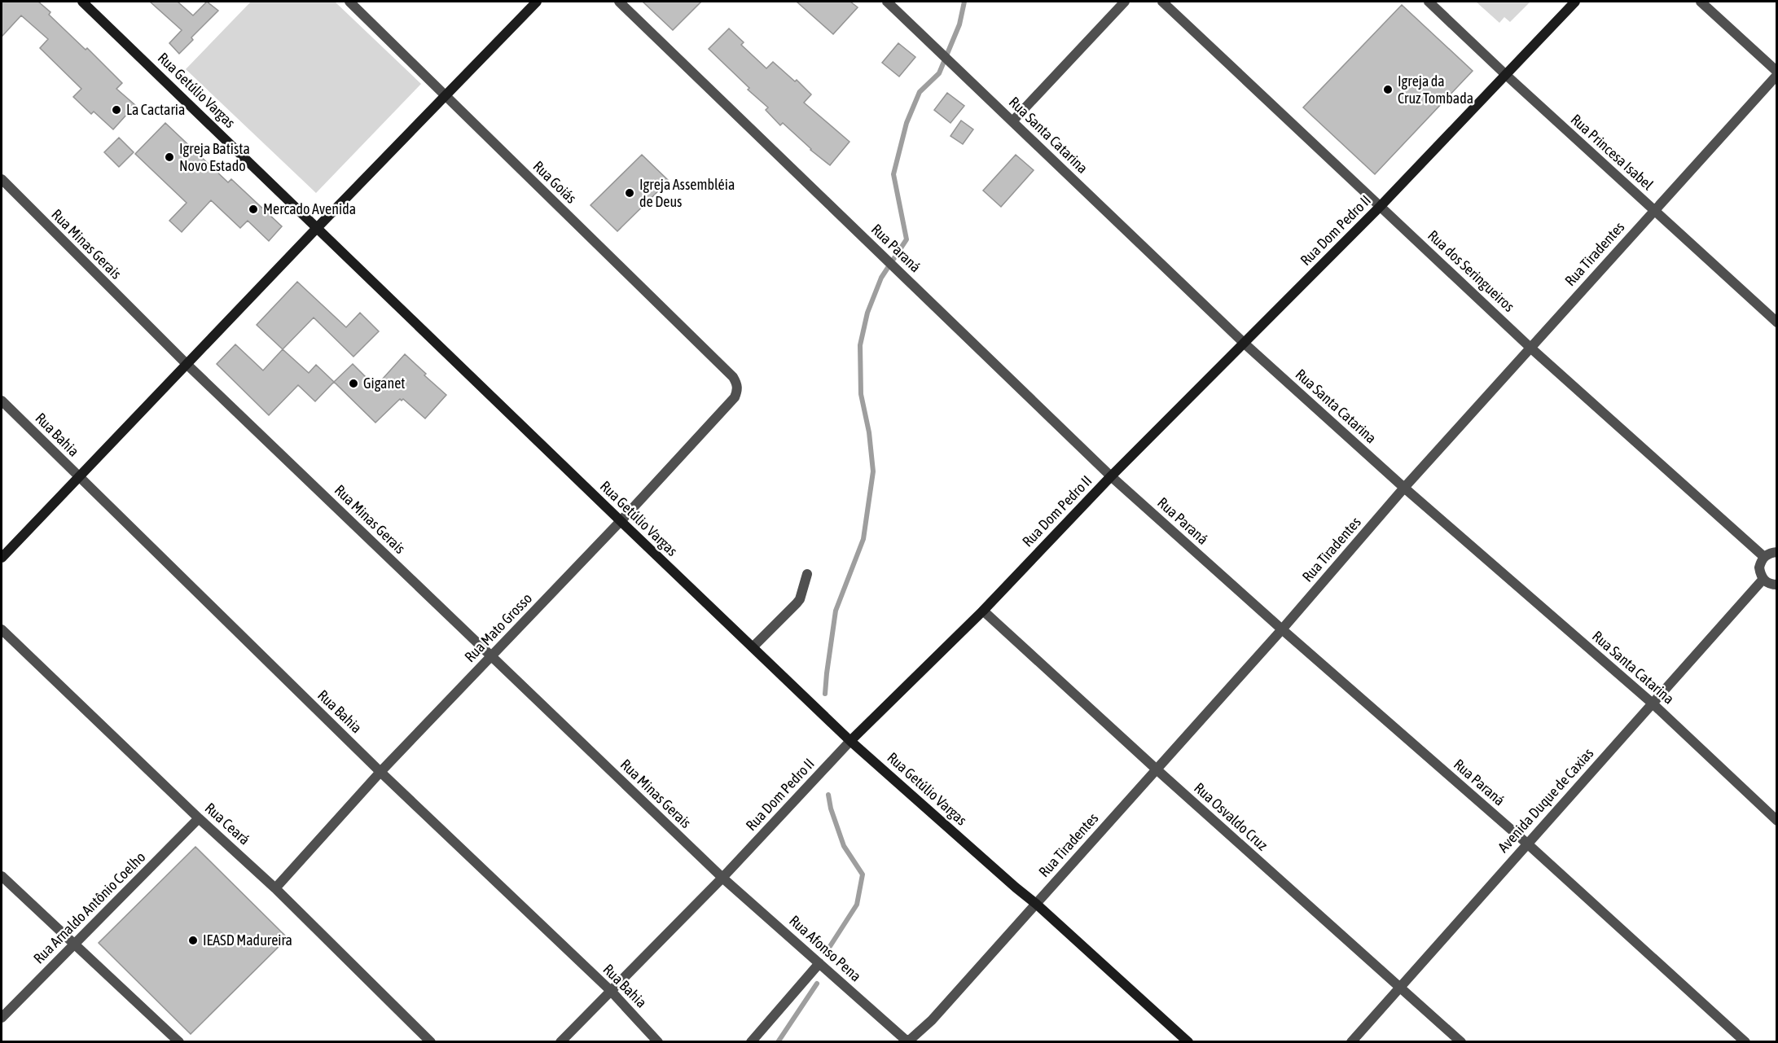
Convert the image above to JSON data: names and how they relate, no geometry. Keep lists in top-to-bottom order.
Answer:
{
  "streets": {
    "street": [
      "Rua Getúlio Vargas",
      "Rua Santa Catarina",
      "Rua Princesa Isabel",
      "Rua Goiás",
      "Rua Dom Pedro II",
      "Rua Minas Gerais",
      "Rua Paraná",
      "Rua Tiradentes",
      "Rua dos Seringueiros",
      "Rua Bahia",
      "Rua Mato Grosso",
      "Avenida Duque de Caxias",
      "Rua Osvaldo Cruz",
      "Rua Ceará",
      "Rua Arnaldo Antônio Coelho",
      "Rua Afonso Pena"
    ]
  },
  "crossings": [
    ["Rua Getúlio Vargas", "Rua Dom Pedro II"],
    ["Rua Getúlio Vargas", "Rua Tiradentes"],
    ["Rua Getúlio Vargas", "Rua Mato Grosso"],
    ["Rua Santa Catarina", "Rua Dom Pedro II"],
    ["Rua Santa Catarina", "Rua Tiradentes"],
    ["Rua Santa Catarina", "Avenida Duque de Caxias"],
    ["Rua Princesa Isabel", "Rua Dom Pedro II"],
    ["Rua Princesa Isabel", "Rua Tiradentes"],
    ["Rua Goiás", "Rua Mato Grosso"],
    ["Rua Dom Pedro II", "Rua Minas Gerais"],
    ["Rua Dom Pedro II", "Rua Paraná"],
    ["Rua Dom Pedro II", "Rua dos Seringueiros"],
    ["Rua Dom Pedro II", "Rua Bahia"],
    ["Rua Dom Pedro II", "Rua Osvaldo Cruz"],
    ["Rua Dom Pedro II", "Rua Afonso Pena"],
    ["Rua Minas Gerais", "Rua Mato Grosso"],
    ["Rua Minas Gerais", "Rua Afonso Pena"],
    ["Rua Paraná", "Rua Tiradentes"],
    ["Rua Paraná", "Avenida Duque de Caxias"],
    ["Rua Tiradentes", "Rua dos Seringueiros"],
    ["Rua Tiradentes", "Rua Osvaldo Cruz"],
    ["Rua Tiradentes", "Rua Afonso Pena"],
    ["Rua Bahia", "Rua Mato Grosso"],
    ["Rua Mato Grosso", "Rua Ceará"],
    ["Avenida Duque de Caxias", "Rua Osvaldo Cruz"],
    ["Rua Ceará", "Rua Arnaldo Antônio Coelho"]
  ],
  "places": [
    "Igreja da Cruz Tombada",
    "La Cactaria",
    "Igreja Batista Novo Estado",
    "Igreja Assembléia de Deus",
    "Mercado Avenida",
    "Giganet",
    "IEASD Madureira"
  ]
}
